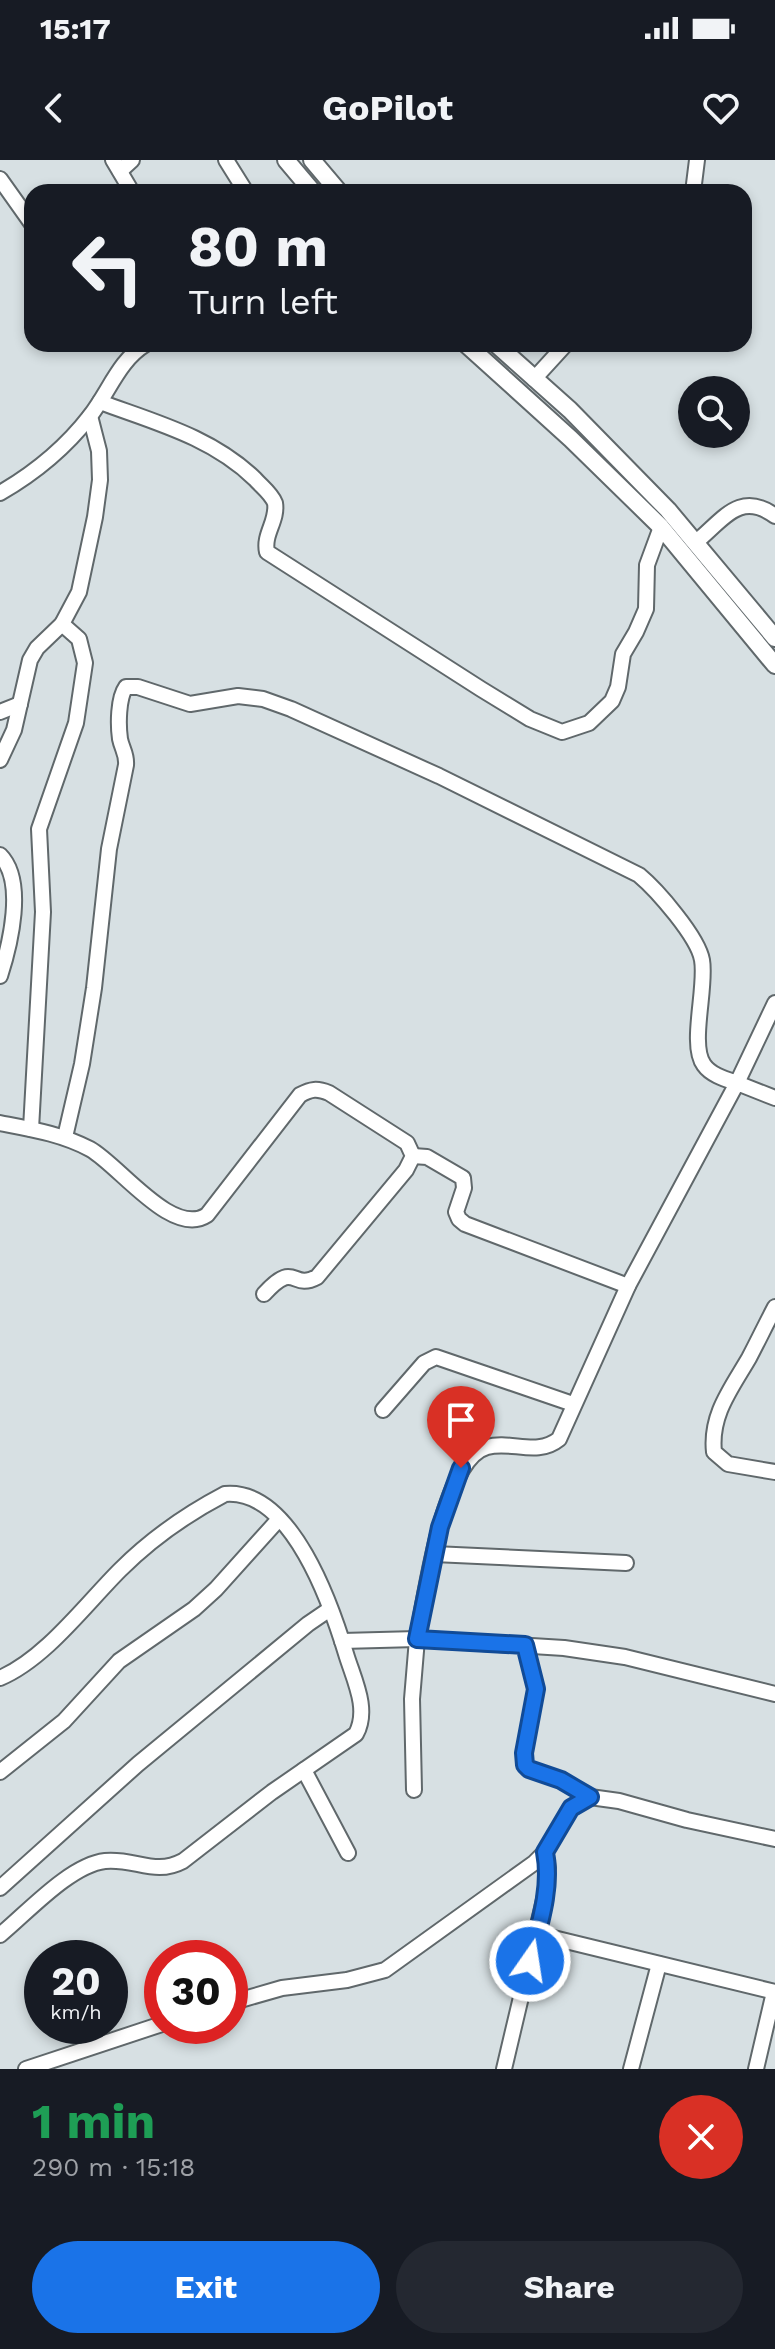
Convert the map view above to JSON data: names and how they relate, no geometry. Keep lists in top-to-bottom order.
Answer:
{
  "page": {
    "status": "15:17",
    "header": "GoPilot",
    "turn": ["80 m", "Turn left"],
    "speed": "20 km/h",
    "limit": "30",
    "heading": ["1 min", "290 m · 15:18"],
    "buttons": ["Exit", "Share"]
  }
}
